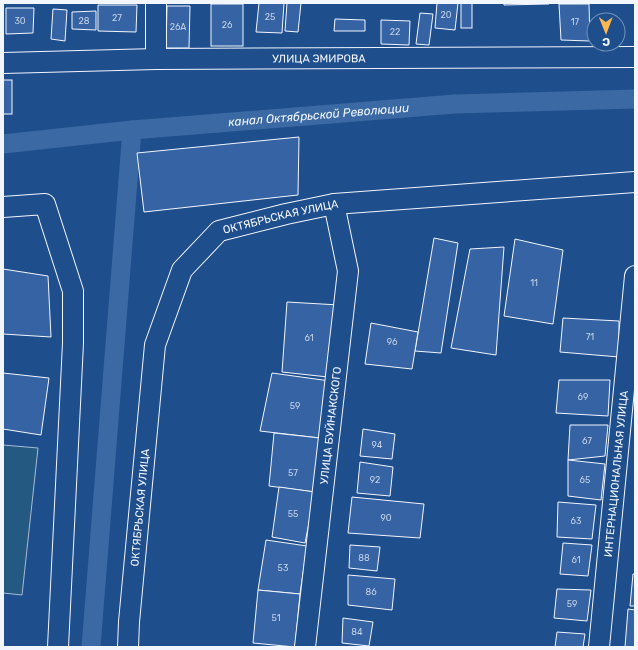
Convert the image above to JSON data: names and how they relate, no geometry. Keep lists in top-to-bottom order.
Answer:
{
  "streets": {
    "street": [
      "УЛИЦА ЭМИРОВА",
      "ОКТЯБРЬСКАЯ УЛИЦА",
      "УЛИЦА БУЙНАКСКОГО",
      "ИНТЕРНАЦИОНАЛЬНАЯ УЛИЦА"
    ]
  },
  "crossings": [
    ["ОКТЯБРЬСКАЯ УЛИЦА", "УЛИЦА БУЙНАКСКОГО"]
  ],
  "water": ["канал Октябрьской Революции"],
  "house_numbers": [
    "20",
    "25",
    "27",
    "30",
    "28",
    "17",
    "26",
    "26А",
    "22",
    "11",
    "71",
    "61",
    "96",
    "69",
    "59",
    "67",
    "94",
    "57",
    "92",
    "65",
    "55",
    "90",
    "63",
    "88",
    "61",
    "53",
    "86",
    "59",
    "51",
    "84"
  ],
  "north": "bottom"
}
